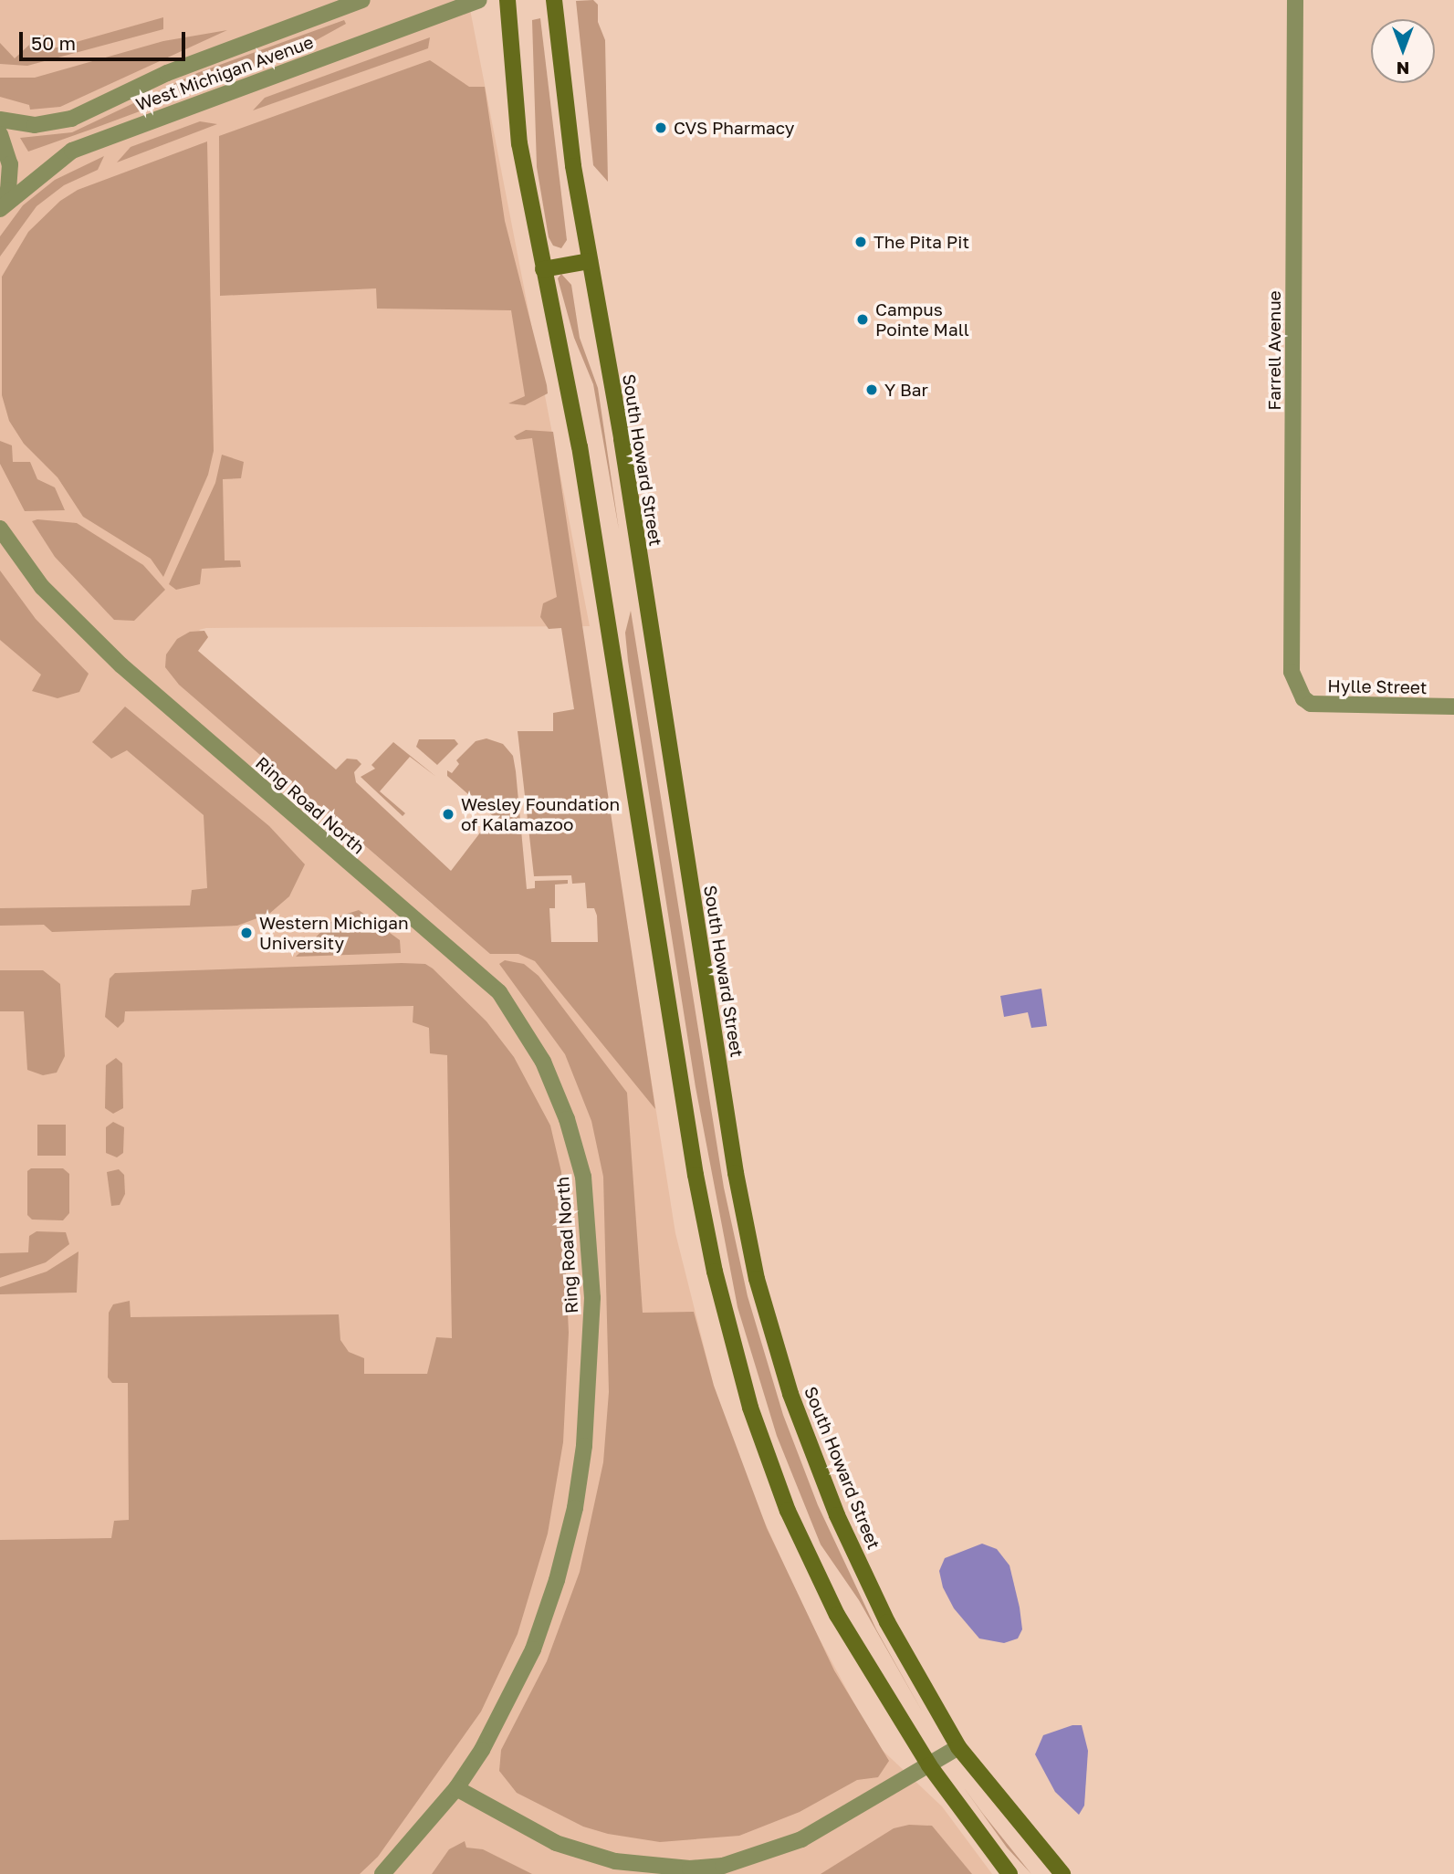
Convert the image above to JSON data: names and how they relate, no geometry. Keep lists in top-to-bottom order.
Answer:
{
  "streets": {
    "street": [
      "West Michigan Avenue",
      "Farrell Avenue",
      "South Howard Street",
      "Hylle Street",
      "Ring Road North"
    ]
  },
  "crossings": [
    ["Farrell Avenue", "Hylle Street"]
  ],
  "places": [
    "CVS Pharmacy",
    "The Pita Pit",
    "Campus Pointe Mall",
    "Y Bar",
    "Wesley Foundation of Kalamazoo",
    "Western Michigan University"
  ],
  "scale_bar": "50 m",
  "north": "bottom"
}
